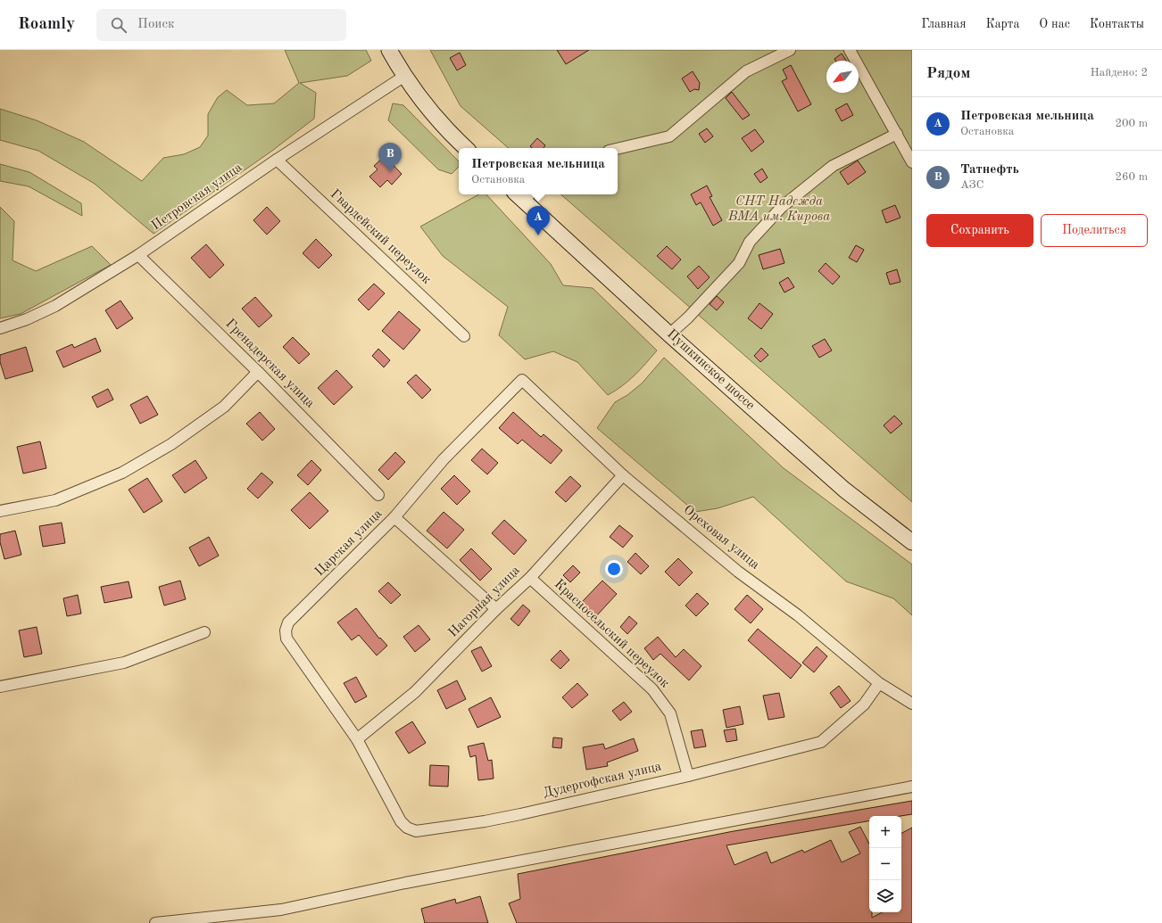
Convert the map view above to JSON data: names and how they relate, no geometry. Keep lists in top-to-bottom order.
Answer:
{
  "streets": {
    "main road": ["Пушкинское шоссе"],
    "street": [
      "Петровская улица",
      "Гвардейский переулок",
      "Гренадерская улица",
      "Ореховая улица",
      "Царская улица",
      "Нагорная улица",
      "Красносельский переулок",
      "Дудергофская улица"
    ]
  },
  "crossings": [
    ["Петровская улица", "Гвардейский переулок"],
    ["Петровская улица", "Гренадерская улица"],
    ["Ореховая улица", "Царская улица"],
    ["Ореховая улица", "Нагорная улица"],
    ["Ореховая улица", "Дудергофская улица"],
    ["Царская улица", "Нагорная улица"],
    ["Царская улица", "Дудергофская улица"],
    ["Нагорная улица", "Красносельский переулок"],
    ["Нагорная улица", "Дудергофская улица"],
    ["Красносельский переулок", "Дудергофская улица"]
  ],
  "parks": ["СНТ Надежда ВМА им. Кирова"],
  "north": "bottom left",
  "page": {
    "header": "Roamly",
    "search": "Поиск",
    "nav": [
      "Главная",
      "Карта",
      "О нас",
      "Контакты"
    ],
    "heading": ["Рядом", "Найдено: 2"],
    "list": [
      {
        "mark": "A",
        "name": "Петровская мельница",
        "note": "Остановка",
        "value": "200 m"
      },
      {
        "mark": "B",
        "name": "Татнефть",
        "note": "АЗС",
        "value": "260 m"
      }
    ],
    "pins": ["B", "A"],
    "popup": ["Петровская мельница", "Остановка"],
    "buttons": ["Сохранить", "Поделиться"],
    "map_buttons": ["+", "−"]
  }
}
